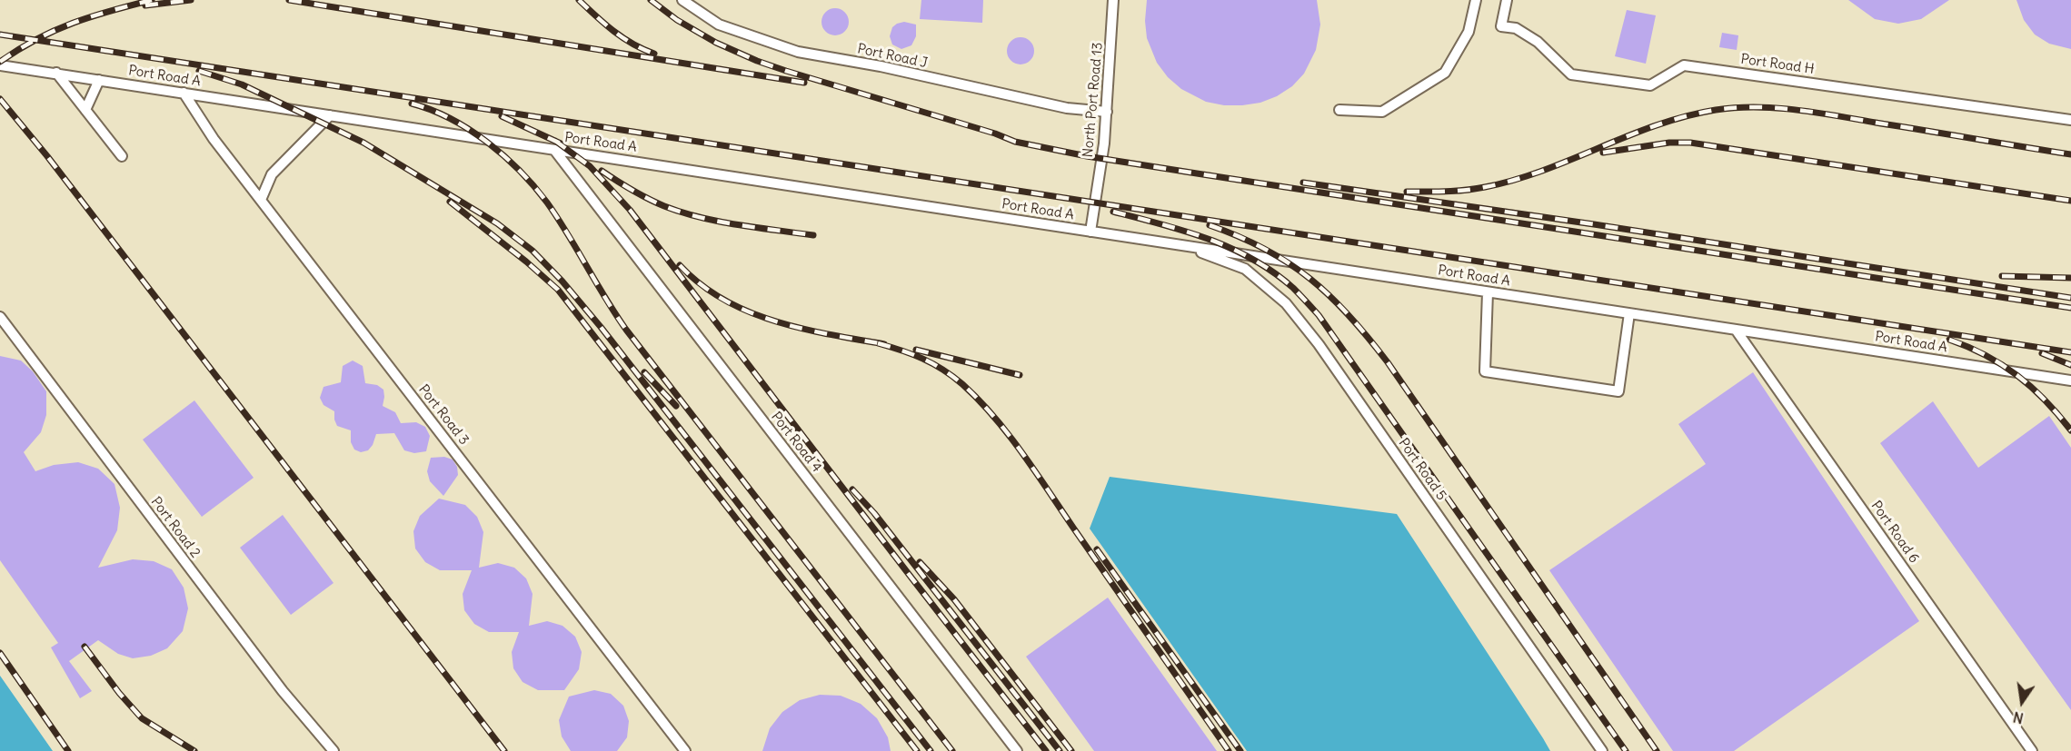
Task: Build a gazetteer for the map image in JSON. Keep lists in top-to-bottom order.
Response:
{
  "streets": {
    "lane": [
      "Port Road J",
      "Port Road H",
      "Port Road A",
      "North Port Road 13",
      "Port Road 3",
      "Port Road 4",
      "Port Road 5",
      "Port Road 2",
      "Port Road 6"
    ]
  },
  "crossings": [
    ["Port Road J", "North Port Road 13"],
    ["Port Road A", "North Port Road 13"],
    ["Port Road A", "Port Road 3"],
    ["Port Road A", "Port Road 4"],
    ["Port Road A", "Port Road 5"],
    ["Port Road A", "Port Road 6"]
  ],
  "north": "bottom"
}
